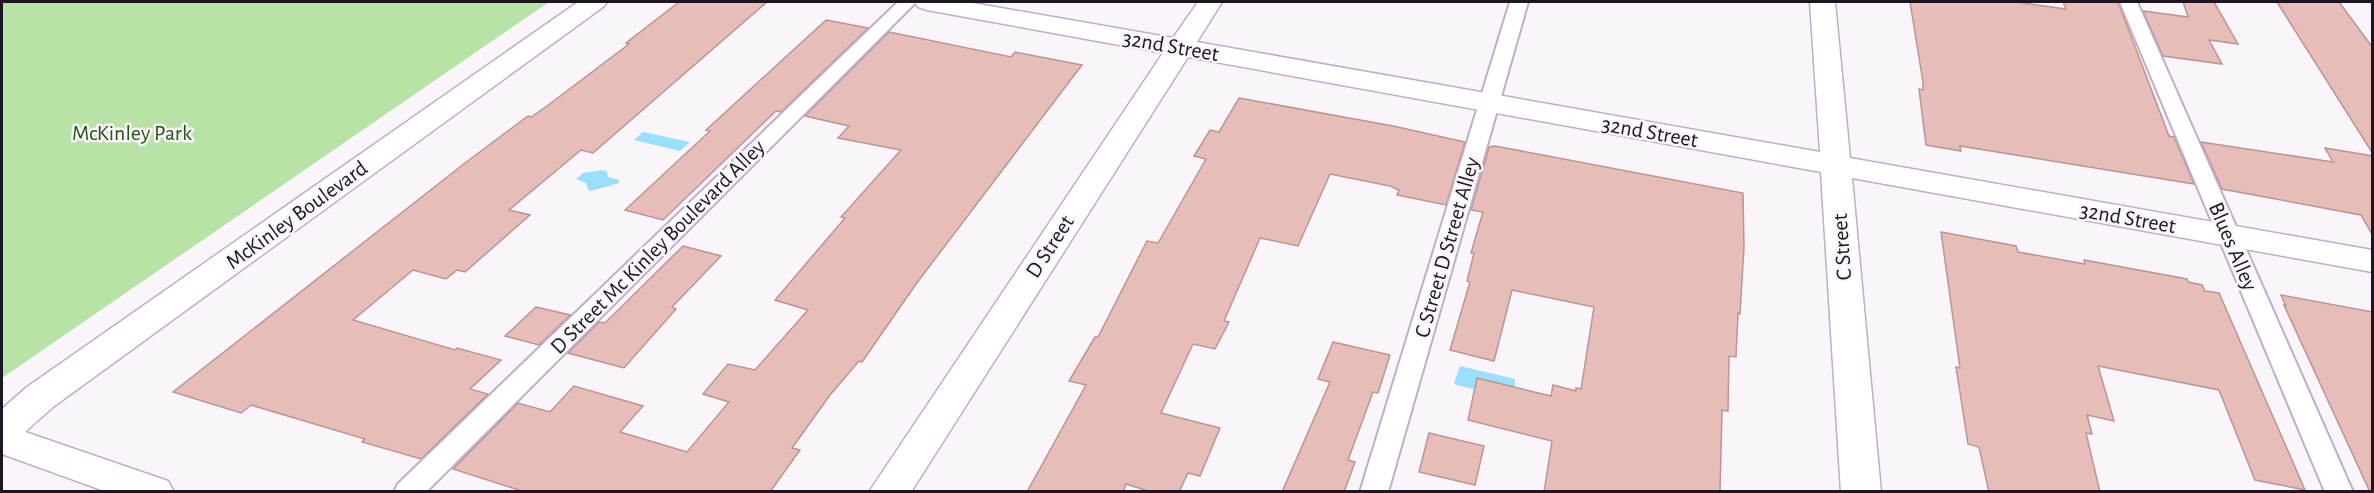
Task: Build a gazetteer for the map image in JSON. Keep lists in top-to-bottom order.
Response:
{
  "streets": {
    "street": [
      "32nd Street",
      "McKinley Boulevard",
      "D Street",
      "C Street"
    ],
    "lane": ["D Street Mc Kinley Boulevard Alley", "Blues Alley", "C Street D Street Alley"]
  },
  "crossings": [
    ["32nd Street", "D Street"],
    ["32nd Street", "Blues Alley"],
    ["32nd Street", "C Street D Street Alley"],
    ["32nd Street", "C Street"]
  ],
  "parks": ["McKinley Park"]
}
